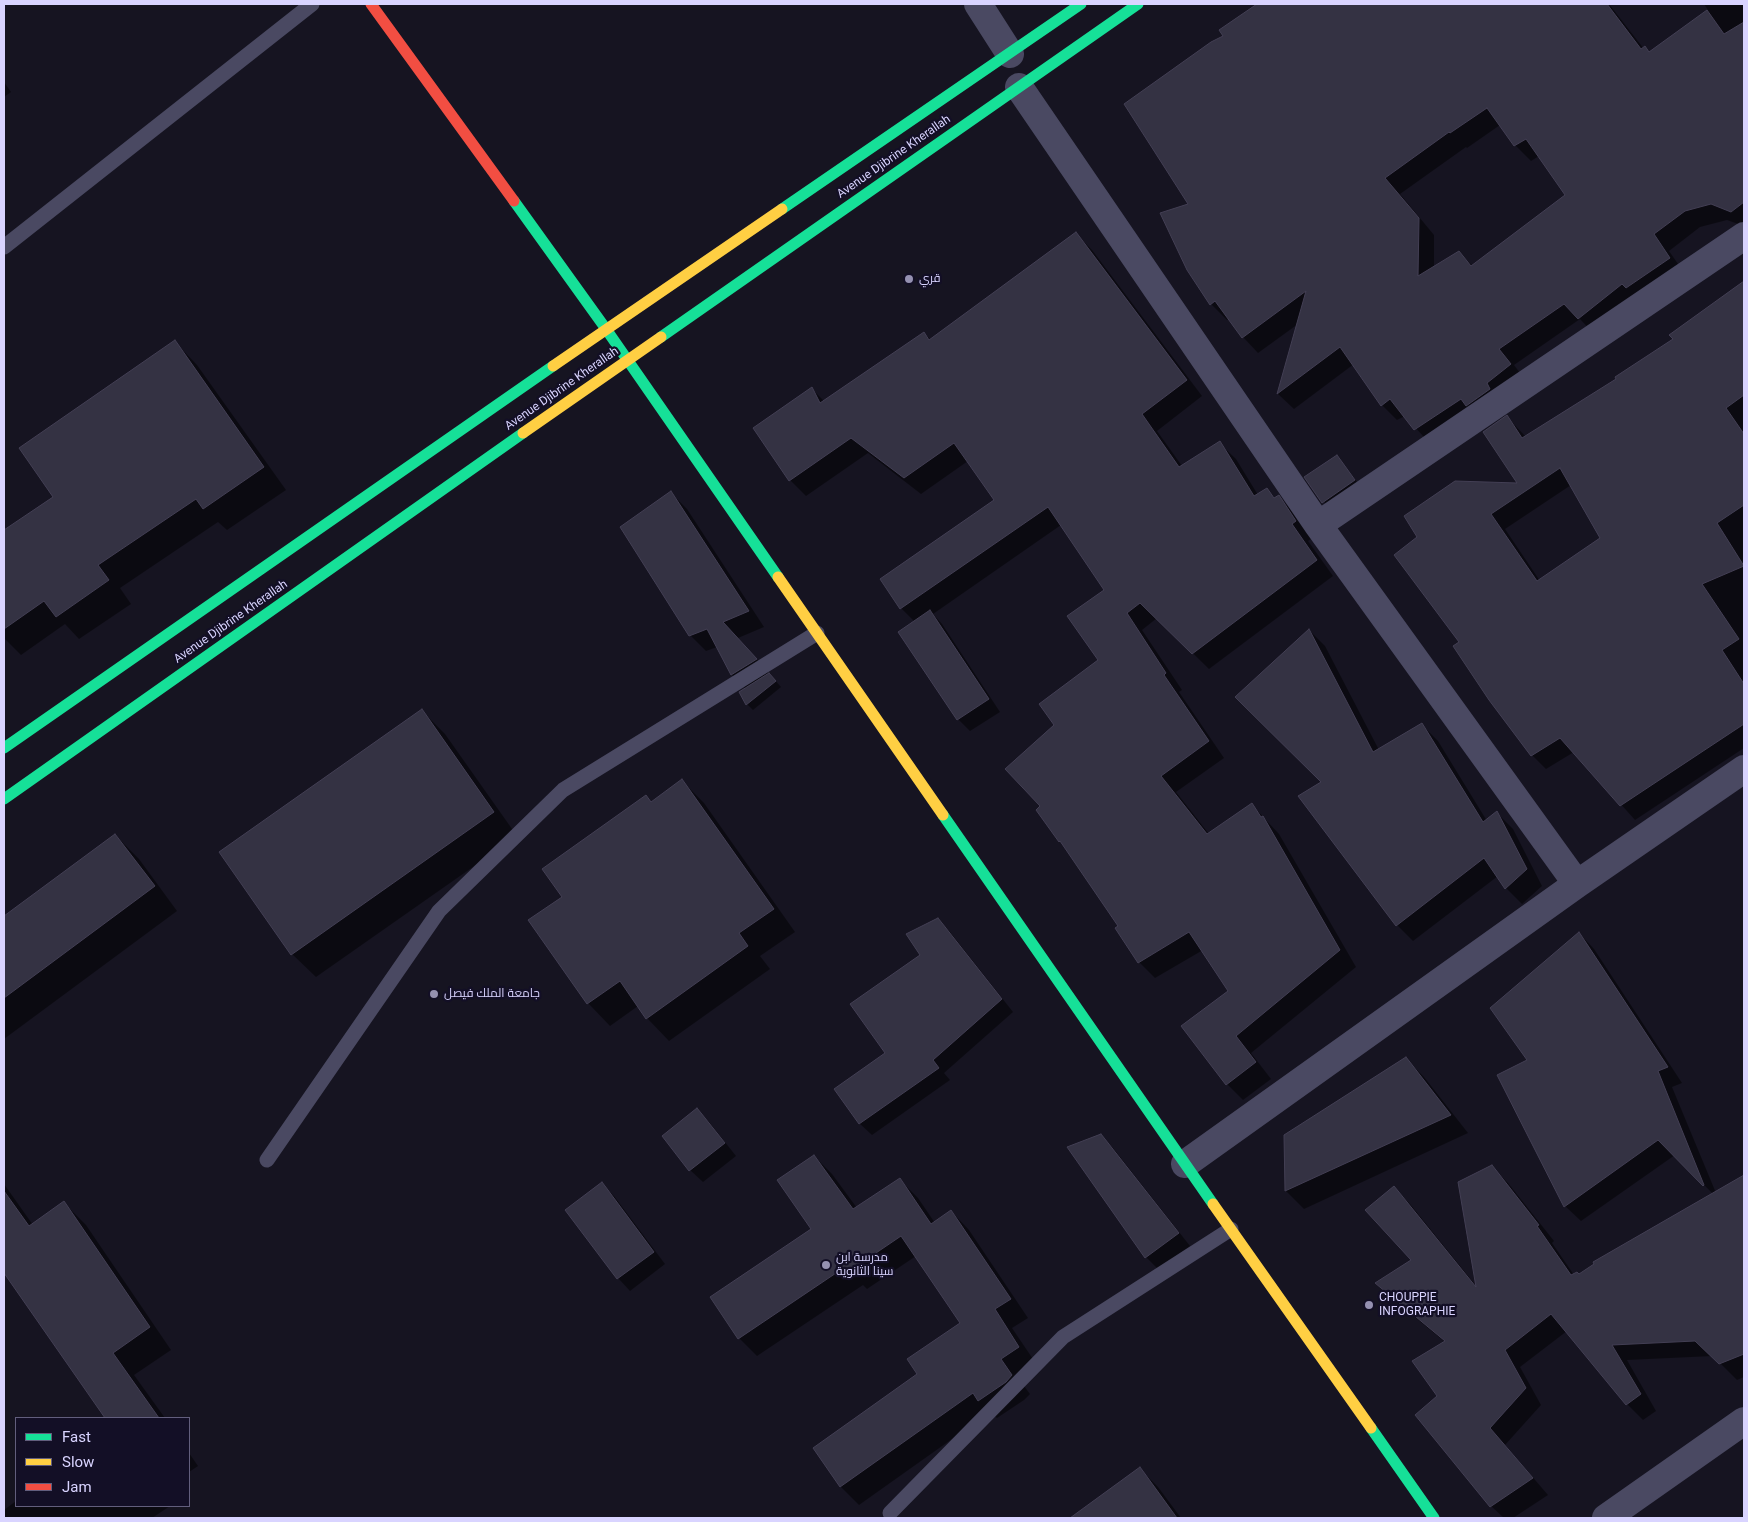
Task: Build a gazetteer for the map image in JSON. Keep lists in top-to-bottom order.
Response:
{
  "streets": {
    "street": ["Avenue Djibrine Kherallah"]
  },
  "places": [
    "قري",
    "جامعة الملك فيصل",
    "مدرسة ابن سينا الثانوية",
    "CHOUPPIE INFOGRAPHIE"
  ],
  "legend": ["Fast", "Slow", "Jam"]
}
